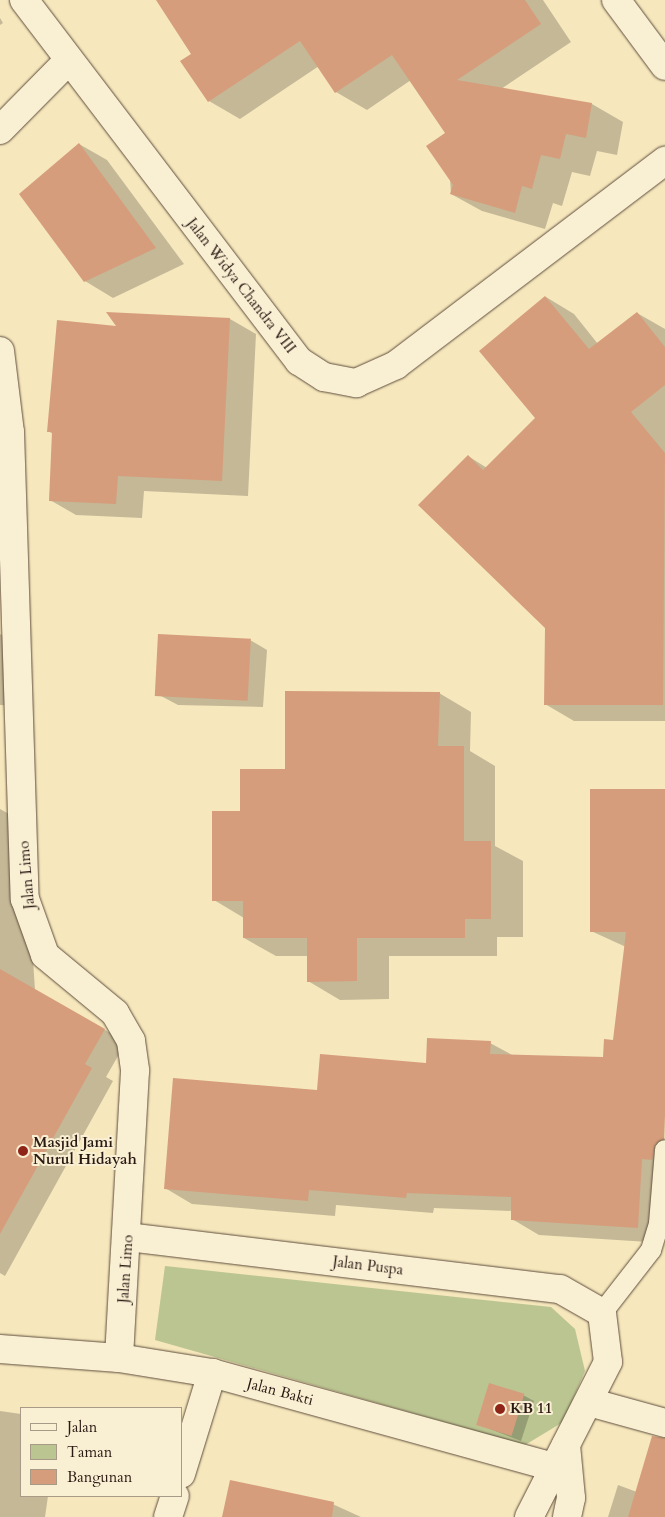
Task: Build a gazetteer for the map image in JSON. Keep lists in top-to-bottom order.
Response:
{
  "streets": {
    "street": [
      "Jalan Widya Chandra VIII",
      "Jalan Limo",
      "Jalan Puspa",
      "Jalan Bakti"
    ]
  },
  "crossings": [
    ["Jalan Limo", "Jalan Puspa"],
    ["Jalan Limo", "Jalan Bakti"]
  ],
  "places": ["Masjid Jami Nurul Hidayah", "KB 11"],
  "legend": ["Jalan", "Taman", "Bangunan"]
}
